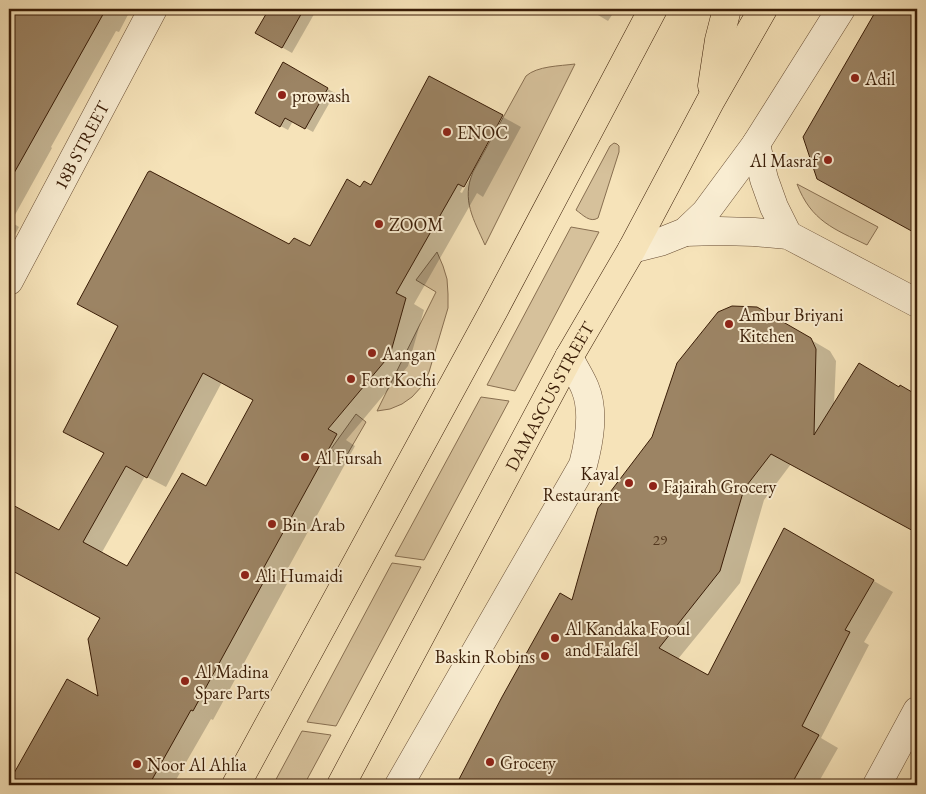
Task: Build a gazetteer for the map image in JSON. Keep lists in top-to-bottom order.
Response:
{
  "streets": {
    "main road": ["DAMASCUS STREET"],
    "street": ["18B STREET"]
  },
  "places": [
    "Adil",
    "prowash",
    "ENOC",
    "Al Masraf",
    "ZOOM",
    "Ambur Briyani Kitchen",
    "Aangan",
    "Fort Kochi",
    "Al Fursah",
    "Kayal Restaurant",
    "Fajairah Grocery",
    "Bin Arab",
    "Ali Humaidi",
    "Al Kandaka Fooul and Falafel",
    "Baskin Robins",
    "Al Madina Spare Parts",
    "Grocery",
    "Noor Al Ahlia"
  ],
  "house_numbers": ["29"]
}
